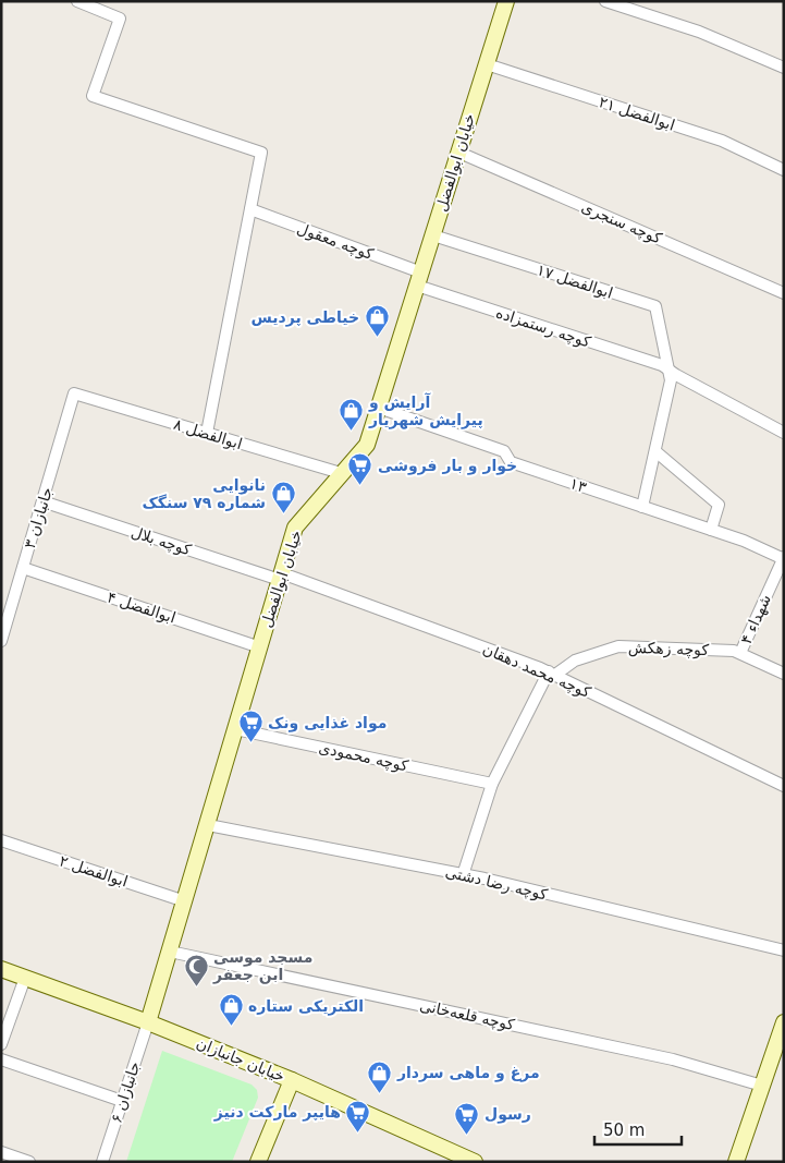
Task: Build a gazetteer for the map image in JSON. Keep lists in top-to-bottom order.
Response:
{
  "streets": {
    "street": [
      "ابوالفضل ۲۱",
      "خیابان ابوالفضل",
      "کوچه سنجری",
      "کوچه معقول",
      "ابوالفضل ۱۷",
      "کوچه رستمزاده",
      "ابوالفضل ۸",
      "۱۳",
      "جانبازان ۳",
      "کوچه بلال",
      "ابوالفضل ۴",
      "شهداء ۴",
      "کوچه زهکش",
      "کوچه محمد دهقان",
      "کوچه محمودی",
      "ابوالفضل ۲",
      "کوچه رضا دشتی",
      "کوچه قلعه‌خانی",
      "خیابان جانبازان",
      "جانبازان ۶"
    ]
  },
  "crossings": [
    ["ابوالفضل ۲۱", "خیابان ابوالفضل"],
    ["خیابان ابوالفضل", "کوچه سنجری"],
    ["خیابان ابوالفضل", "کوچه معقول"],
    ["خیابان ابوالفضل", "ابوالفضل ۱۷"],
    ["خیابان ابوالفضل", "کوچه رستمزاده"],
    ["خیابان ابوالفضل", "ابوالفضل ۸"],
    ["خیابان ابوالفضل", "۱۳"],
    ["خیابان ابوالفضل", "کوچه بلال"],
    ["خیابان ابوالفضل", "ابوالفضل ۴"],
    ["خیابان ابوالفضل", "کوچه محمد دهقان"],
    ["خیابان ابوالفضل", "کوچه محمودی"],
    ["خیابان ابوالفضل", "ابوالفضل ۲"],
    ["خیابان ابوالفضل", "کوچه رضا دشتی"],
    ["خیابان ابوالفضل", "کوچه قلعه‌خانی"],
    ["خیابان ابوالفضل", "خیابان جانبازان"],
    ["خیابان ابوالفضل", "جانبازان ۶"],
    ["کوچه معقول", "کوچه رستمزاده"],
    ["ابوالفضل ۱۷", "کوچه رستمزاده"],
    ["ابوالفضل ۸", "جانبازان ۳"],
    ["۱۳", "شهداء ۴"],
    ["جانبازان ۳", "کوچه بلال"],
    ["جانبازان ۳", "ابوالفضل ۴"],
    ["کوچه بلال", "کوچه محمد دهقان"],
    ["شهداء ۴", "کوچه زهکش"],
    ["کوچه زهکش", "کوچه محمد دهقان"],
    ["خیابان جانبازان", "جانبازان ۶"]
  ],
  "places": {
    "shop": [
      "خیاطی پردیس",
      "آرایش و پیرایش شهریار",
      "نانوایی شماره ۷۹ سنگک",
      "الکتریکی ستاره",
      "مرغ و ماهی سردار"
    ],
    "supermarket": [
      "خوار و بار فروشی",
      "مواد غذایی ونک",
      "هایپر مارکت دنیز",
      "رسول"
    ],
    "mosque": ["مسجد موسی ابن جعفر"]
  },
  "scale_bar": "50 m"
}
